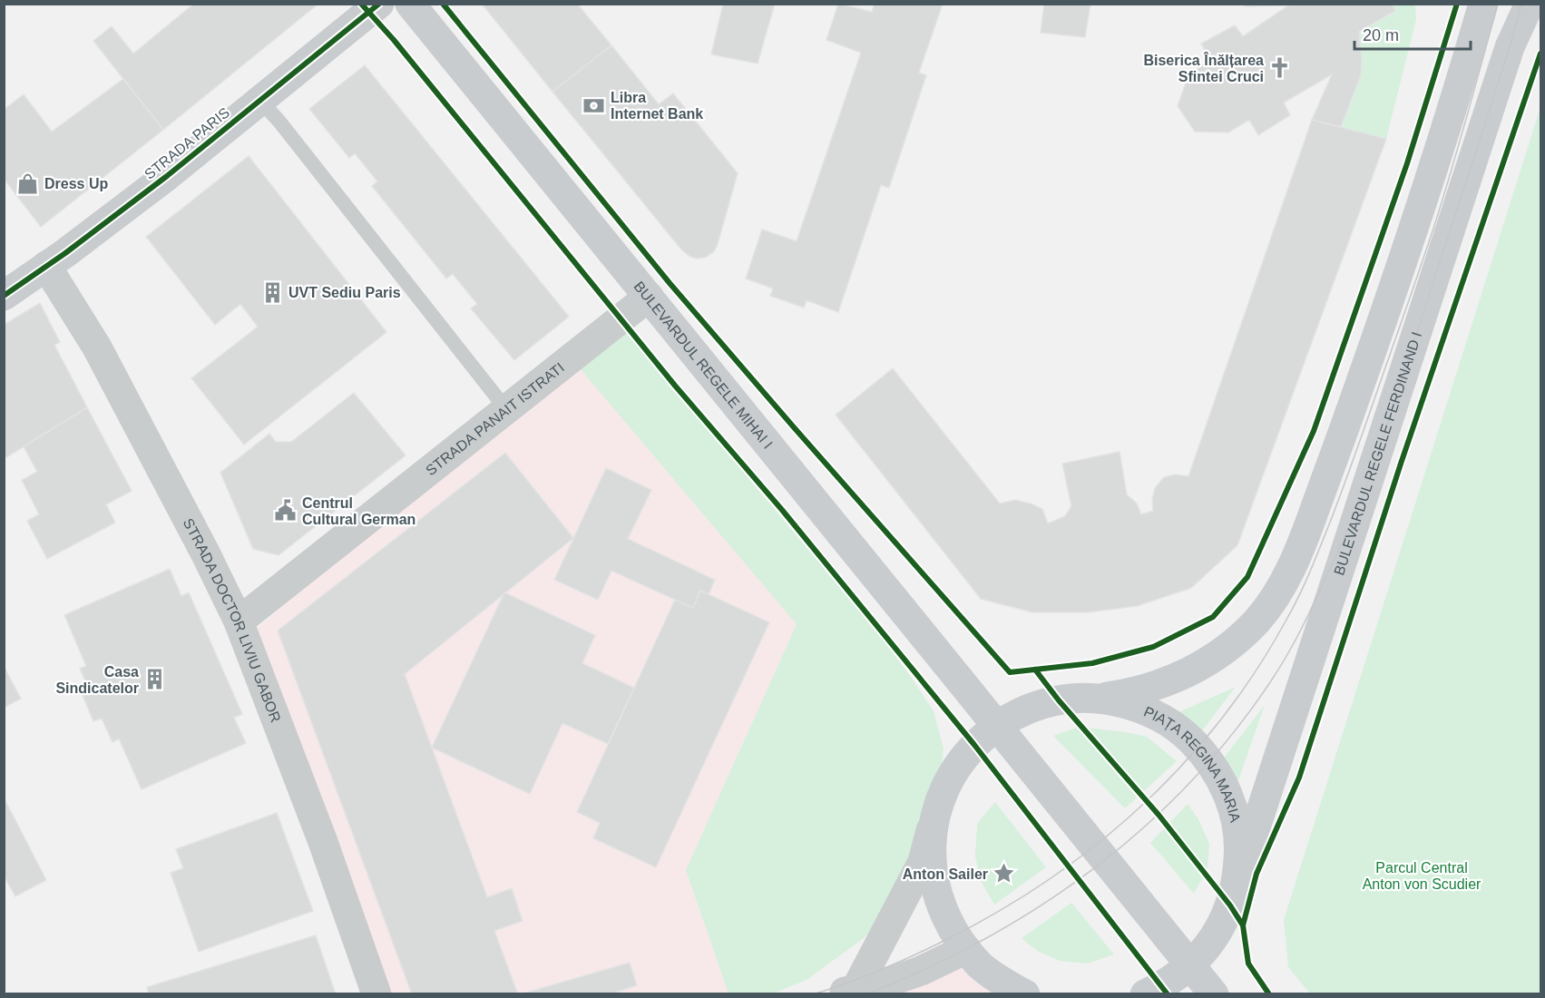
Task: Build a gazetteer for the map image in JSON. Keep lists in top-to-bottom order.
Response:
{
  "streets": {
    "main road": [
      "STRADA PARIS",
      "BULEVARDUL REGELE MIHAI I",
      "BULEVARDUL REGELE FERDINAND I",
      "PIAȚA REGINA MARIA"
    ],
    "street": ["STRADA PANAIT ISTRATI", "STRADA DOCTOR LIVIU GABOR"]
  },
  "crossings": [
    ["STRADA PARIS", "STRADA DOCTOR LIVIU GABOR"],
    ["BULEVARDUL REGELE MIHAI I", "STRADA PANAIT ISTRATI"],
    ["BULEVARDUL REGELE MIHAI I", "PIAȚA REGINA MARIA"],
    ["STRADA PANAIT ISTRATI", "STRADA DOCTOR LIVIU GABOR"],
    ["BULEVARDUL REGELE FERDINAND I", "PIAȚA REGINA MARIA"]
  ],
  "parks": ["Parcul Central Anton von Scudier"],
  "places": {
    "church": ["Biserica Înălțarea Sfintei Cruci"],
    "bank": ["Libra Internet Bank"],
    "shop": ["Dress Up"],
    "building": ["UVT Sediu Paris", "Casa Sindicatelor"],
    "public building": ["Centrul Cultural German"],
    "place": ["Anton Sailer"]
  },
  "scale_bar": "20 m"
}
